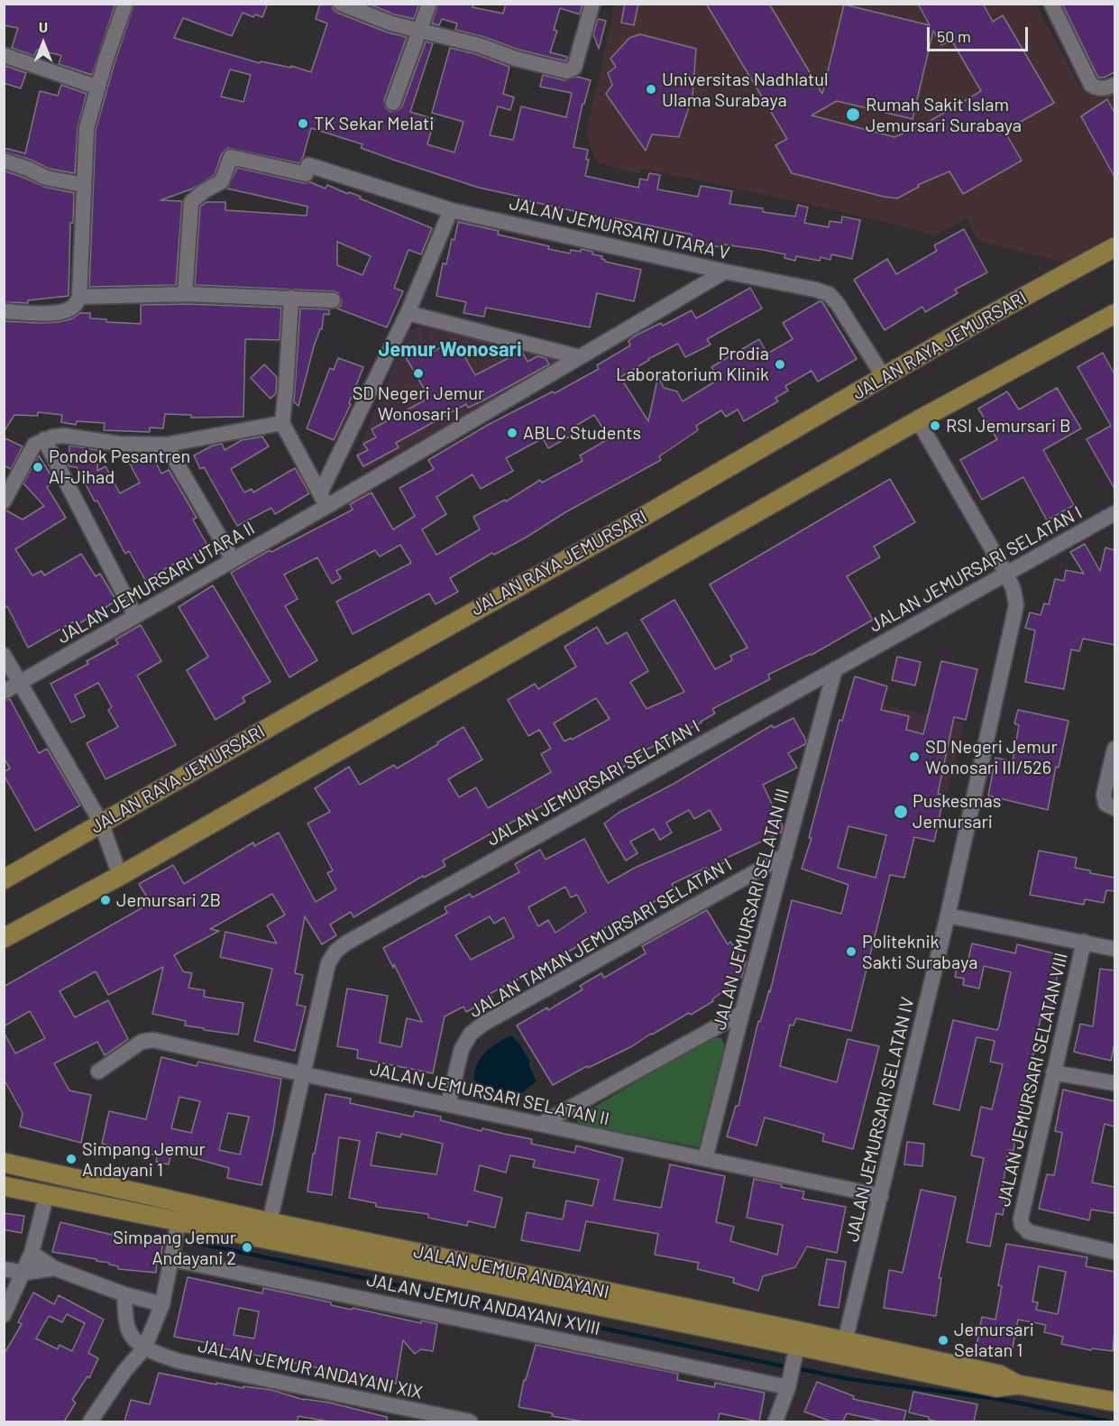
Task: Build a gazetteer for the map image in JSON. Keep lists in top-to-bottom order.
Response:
{
  "streets": {
    "main road": ["JALAN RAYA JEMURSARI", "JALAN JEMUR ANDAYANI"],
    "street": [
      "JALAN JEMURSARI UTARA V",
      "JALAN JEMURSARI SELATAN I",
      "JALAN JEMURSARI UTARA II",
      "JALAN JEMURSARI SELATAN III",
      "JALAN TAMAN JEMURSARI SELATAN I",
      "JALAN JEMURSARI SELATAN VIII",
      "JALAN JEMURSARI SELATAN II",
      "JALAN JEMURSARI SELATAN IV",
      "JALAN JEMUR ANDAYANI XVIII",
      "JALAN JEMUR ANDAYANI XIX"
    ]
  },
  "crossings": [
    ["JALAN JEMURSARI UTARA V", "JALAN RAYA JEMURSARI"],
    ["JALAN JEMURSARI UTARA V", "JALAN JEMURSARI UTARA II"],
    ["JALAN JEMURSARI SELATAN I", "JALAN JEMURSARI SELATAN III"],
    ["JALAN JEMURSARI SELATAN I", "JALAN JEMURSARI SELATAN II"],
    ["JALAN JEMURSARI SELATAN I", "JALAN JEMURSARI SELATAN IV"],
    ["JALAN JEMURSARI SELATAN I", "JALAN JEMUR ANDAYANI"],
    ["JALAN JEMURSARI SELATAN III", "JALAN TAMAN JEMURSARI SELATAN I"],
    ["JALAN JEMURSARI SELATAN III", "JALAN JEMURSARI SELATAN II"],
    ["JALAN TAMAN JEMURSARI SELATAN I", "JALAN JEMURSARI SELATAN II"],
    ["JALAN JEMURSARI SELATAN II", "JALAN JEMURSARI SELATAN IV"],
    ["JALAN JEMURSARI SELATAN IV", "JALAN JEMUR ANDAYANI"],
    ["JALAN JEMUR ANDAYANI", "JALAN JEMUR ANDAYANI XVIII"]
  ],
  "districts": ["Jemur Wonosari"],
  "places": [
    "Universitas Nadhlatul Ulama Surabaya",
    "Rumah Sakit Islam Jemursari Surabaya",
    "TK Sekar Melati",
    "Prodia Laboratorium Klinik",
    "SD Negeri Jemur Wonosari I",
    "RSI Jemursari B",
    "ABLC Students",
    "Pondok Pesantren Al-Jihad",
    "SD Negeri Jemur Wonosari III/526",
    "Puskesmas Jemursari",
    "Jemursari 2B",
    "Politeknik Sakti Surabaya",
    "Simpang Jemur Andayani 1",
    "Simpang Jemur Andayani 2",
    "Jemursari Selatan 1"
  ],
  "scale_bar": "50 m",
  "north": "top"
}
